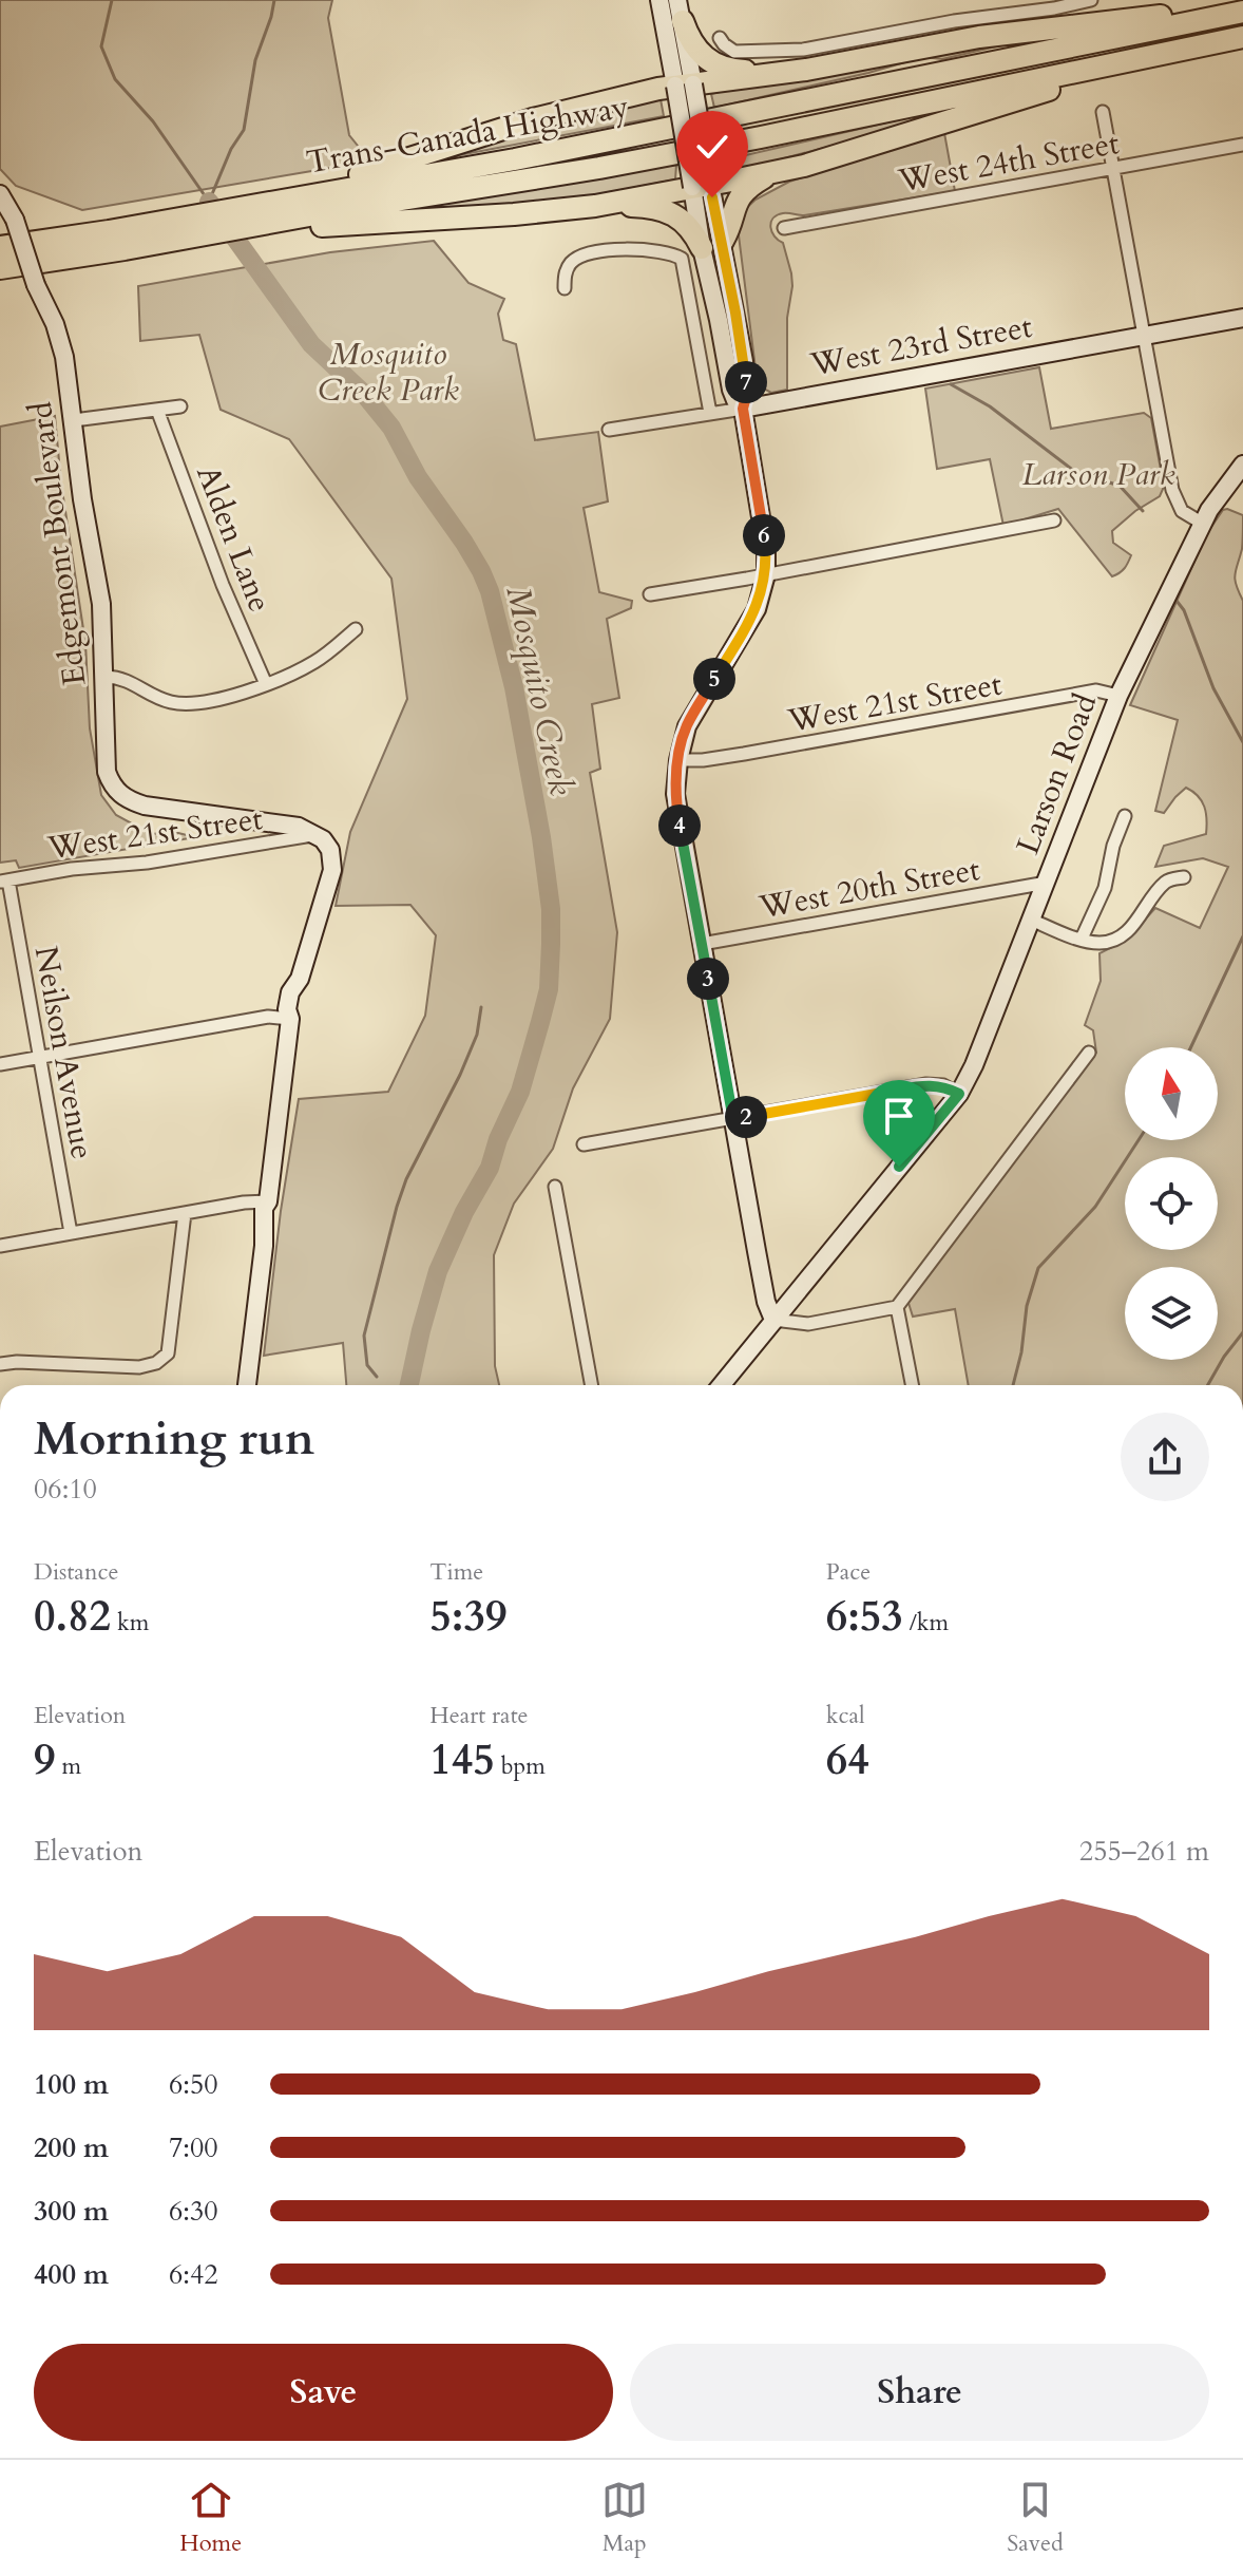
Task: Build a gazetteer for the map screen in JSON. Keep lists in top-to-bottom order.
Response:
{
  "streets": {
    "highway": ["Trans-Canada Highway"],
    "street": [
      "West 24th Street",
      "West 23rd Street",
      "Alden Lane",
      "Edgemont Boulevard",
      "West 21st Street",
      "Larson Road",
      "West 20th Street",
      "Neilson Avenue"
    ]
  },
  "crossings": [
    ["Edgemont Boulevard", "West 21st Street"],
    ["West 21st Street", "Larson Road"],
    ["West 21st Street", "Neilson Avenue"],
    ["Larson Road", "West 20th Street"]
  ],
  "water": ["Mosquito Creek"],
  "parks": ["Mosquito Creek Park", "Larson Park"],
  "north": "top",
  "page": {
    "pins": [
      "7",
      "6",
      "5",
      "4",
      "3",
      "2"
    ],
    "heading": ["Morning run", "06:10"],
    "stats": [
      ["Distance", "0.82 km"],
      ["Time", "5:39"],
      ["Pace", "6:53 /km"],
      ["Elevation", "9 m"],
      ["Heart rate", "145 bpm"],
      ["kcal", "64"]
    ],
    "chart": ["Elevation", "255–261 m"],
    "list": [
      {
        "name": "100 m",
        "note": "6:50"
      },
      {
        "name": "200 m",
        "note": "7:00"
      },
      {
        "name": "300 m",
        "note": "6:30"
      },
      {
        "name": "400 m",
        "note": "6:42"
      }
    ],
    "buttons": ["Save", "Share"],
    "tabs": ["Home", "Map", "Saved"]
  }
}
